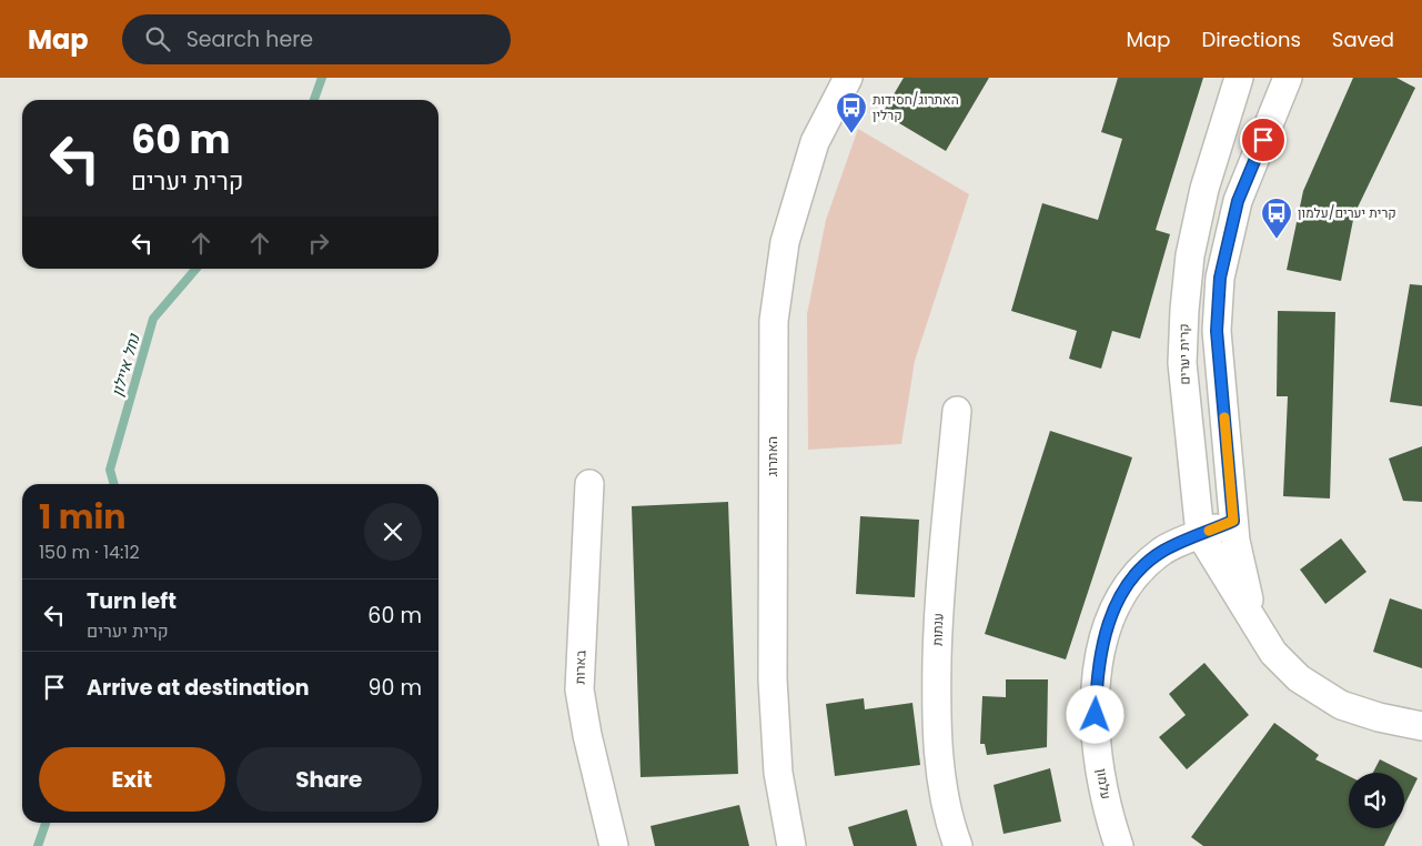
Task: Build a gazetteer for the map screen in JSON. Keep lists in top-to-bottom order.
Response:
{
  "streets": {
    "street": [
      "קרית יערים",
      "האתרוג",
      "ענתות",
      "בארות",
      "עלמון"
    ]
  },
  "crossings": [
    ["קרית יערים", "עלמון"]
  ],
  "water": ["נחל איילון"],
  "places": {
    "bus stop": ["האתרוג/חסידות קרלין", "קרית יערים/עלמון"]
  },
  "page": {
    "header": "Map",
    "search": "Search here",
    "nav": ["Map", "Directions", "Saved"],
    "turn": ["60 m", "קרית יערים"],
    "heading": ["1 min", "150 m · 14:12"],
    "list": [
      {
        "name": "Turn left",
        "note": "קרית יערים",
        "value": "60 m"
      },
      {
        "name": "Arrive at destination",
        "value": "90 m"
      }
    ],
    "buttons": ["Exit", "Share"]
  }
}
